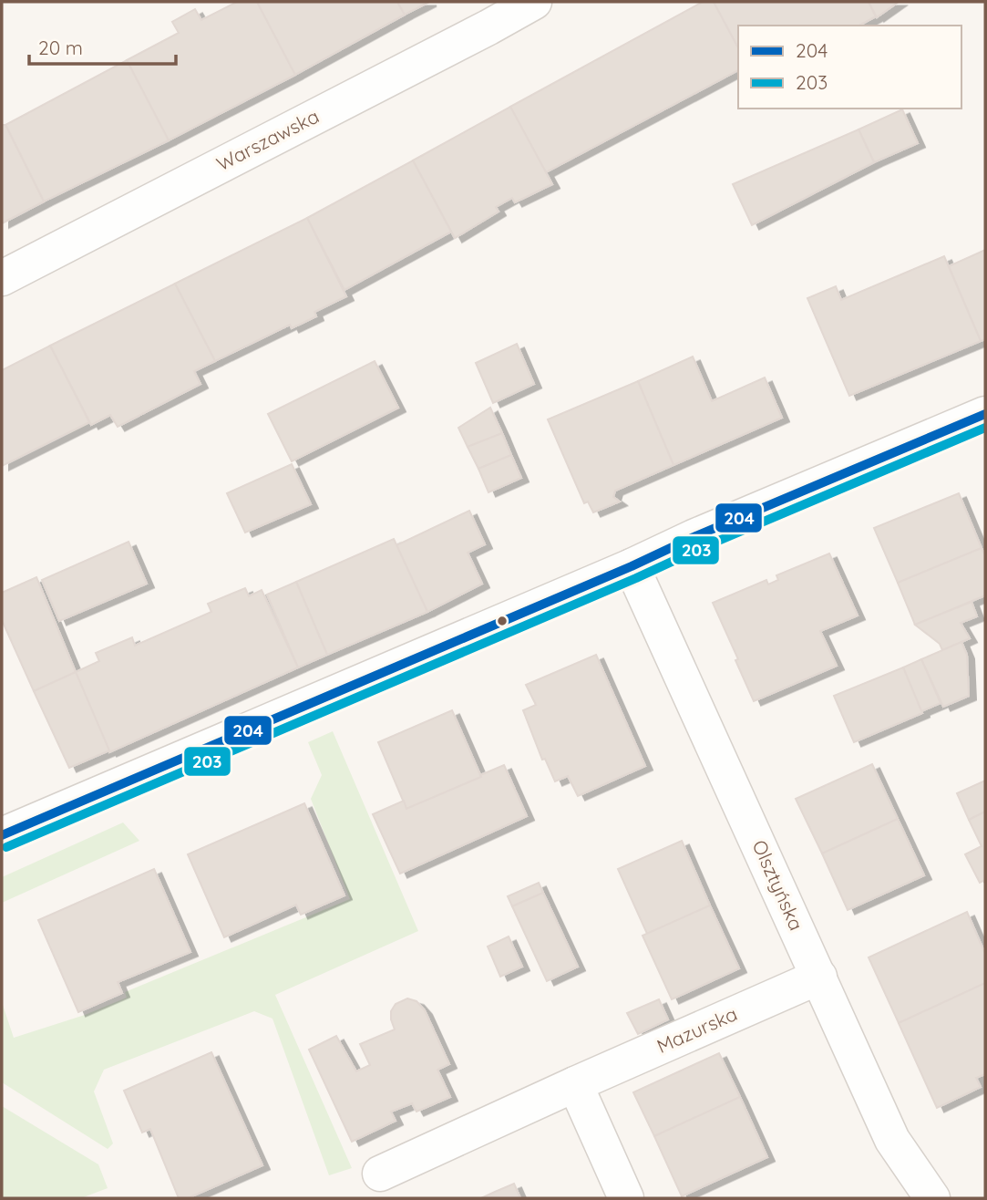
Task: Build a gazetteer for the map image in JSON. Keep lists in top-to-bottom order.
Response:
{
  "streets": {
    "street": ["Warszawska", "Olsztyńska", "Mazurska"]
  },
  "crossings": [
    ["Olsztyńska", "Mazurska"]
  ],
  "lines": ["transit line 204", "transit line 203"],
  "legend": ["204", "203"],
  "scale_bar": "20 m"
}
